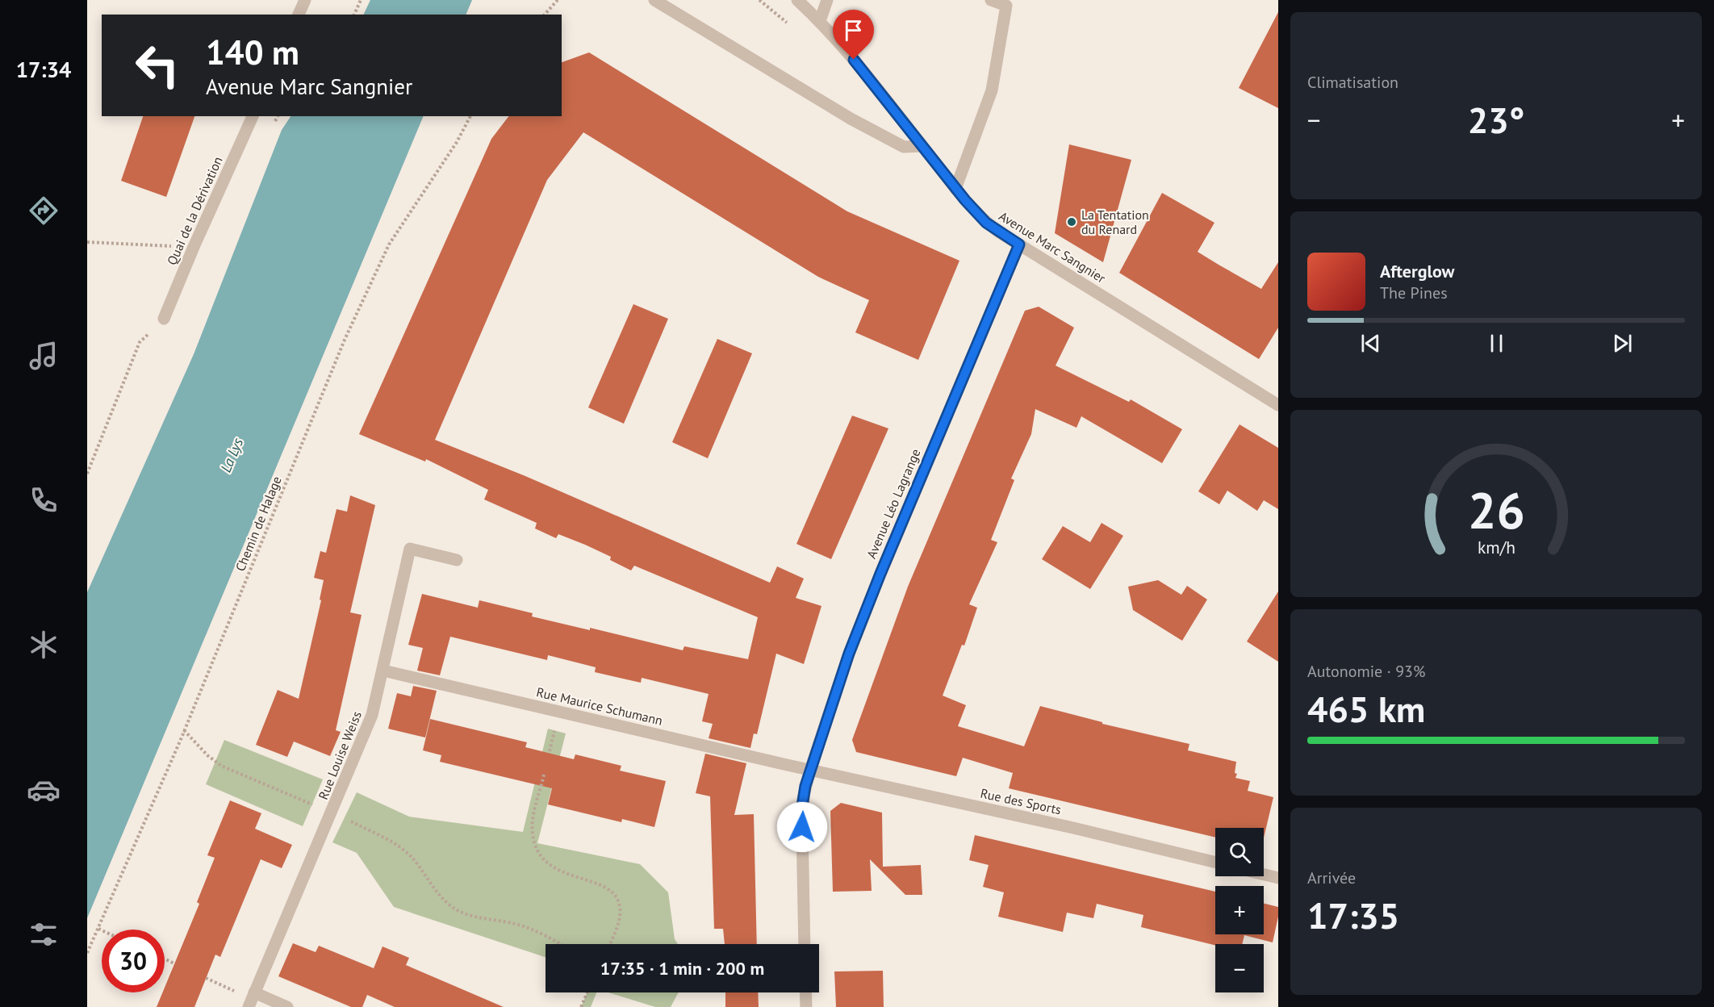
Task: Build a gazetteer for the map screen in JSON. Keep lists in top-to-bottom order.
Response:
{
  "streets": {
    "street": [
      "Quai de la Dérivation",
      "Avenue Marc Sangnier",
      "Avenue Léo Lagrange",
      "Rue Maurice Schumann",
      "Rue Louise Weiss",
      "Rue des Sports"
    ],
    "path": ["Chemin de Halage"]
  },
  "crossings": [
    ["Avenue Marc Sangnier", "Avenue Léo Lagrange"],
    ["Avenue Léo Lagrange", "Rue Maurice Schumann"],
    ["Avenue Léo Lagrange", "Rue des Sports"],
    ["Rue Maurice Schumann", "Rue Louise Weiss"],
    ["Rue Maurice Schumann", "Rue des Sports"]
  ],
  "water": ["La Lys"],
  "places": ["La Tentation du Renard"],
  "page": {
    "tabs": "17:34",
    "tile": [
      "Climatisation",
      ["Autonomie · 93%", "465 km"],
      ["Arrivée", "17:35"]
    ],
    "turn": ["140 m", "Avenue Marc Sangnier"],
    "heat": ["−", "23°", "+"],
    "song": ["Afterglow", "The Pines"],
    "map_buttons": ["+", "−"],
    "limit": "30",
    "trip": "17:35 · 1 min · 200 m",
    "gauge": ["26", "km/h"]
  }
}
